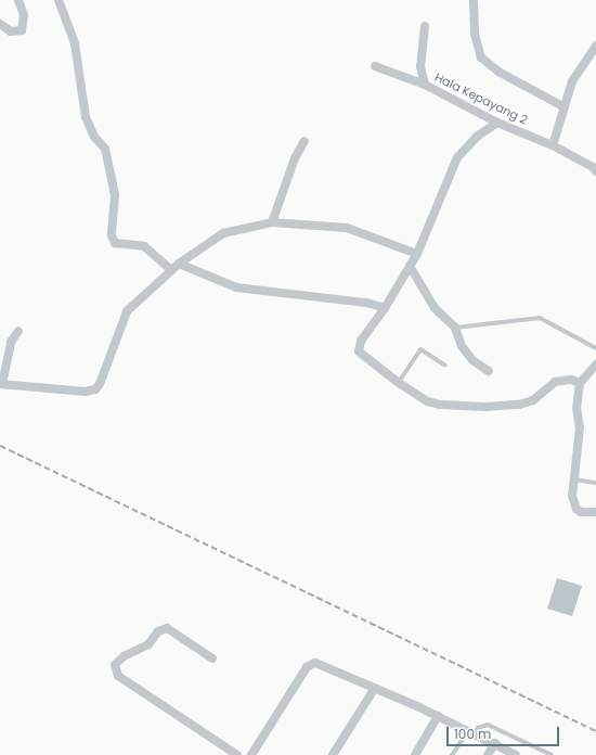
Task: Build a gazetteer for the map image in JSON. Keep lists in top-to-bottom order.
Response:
{
  "streets": {
    "street": ["Hala Kepayang 2"]
  },
  "scale_bar": "100 m"
}
